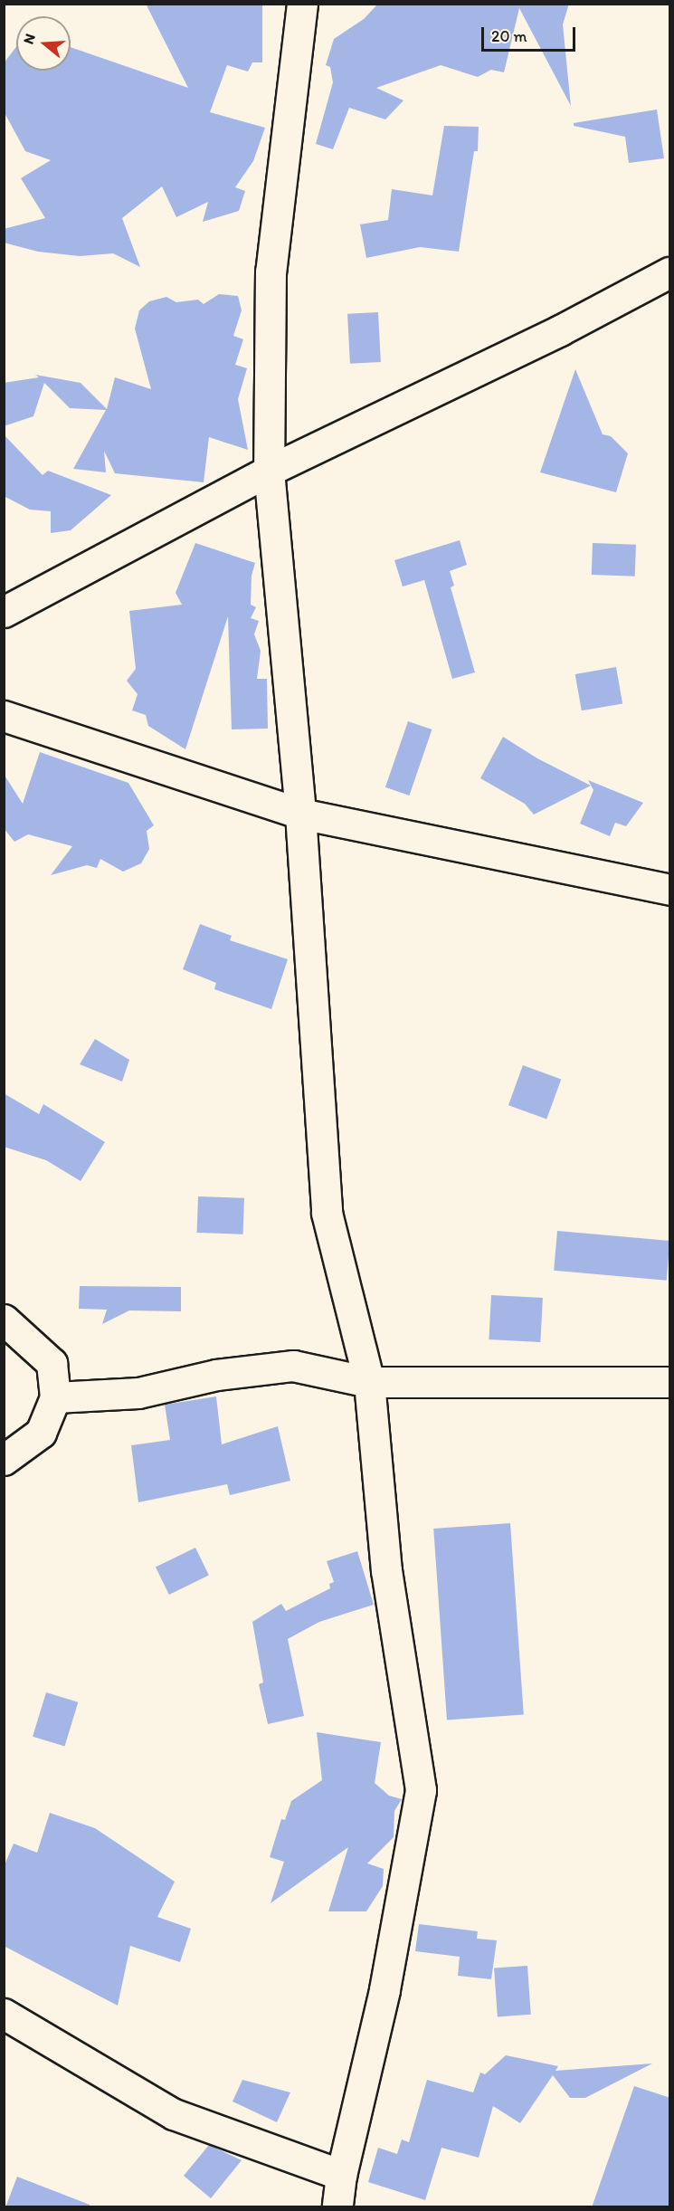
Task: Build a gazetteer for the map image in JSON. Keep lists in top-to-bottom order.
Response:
{
  "scale_bar": "20 m",
  "north": "left"
}
